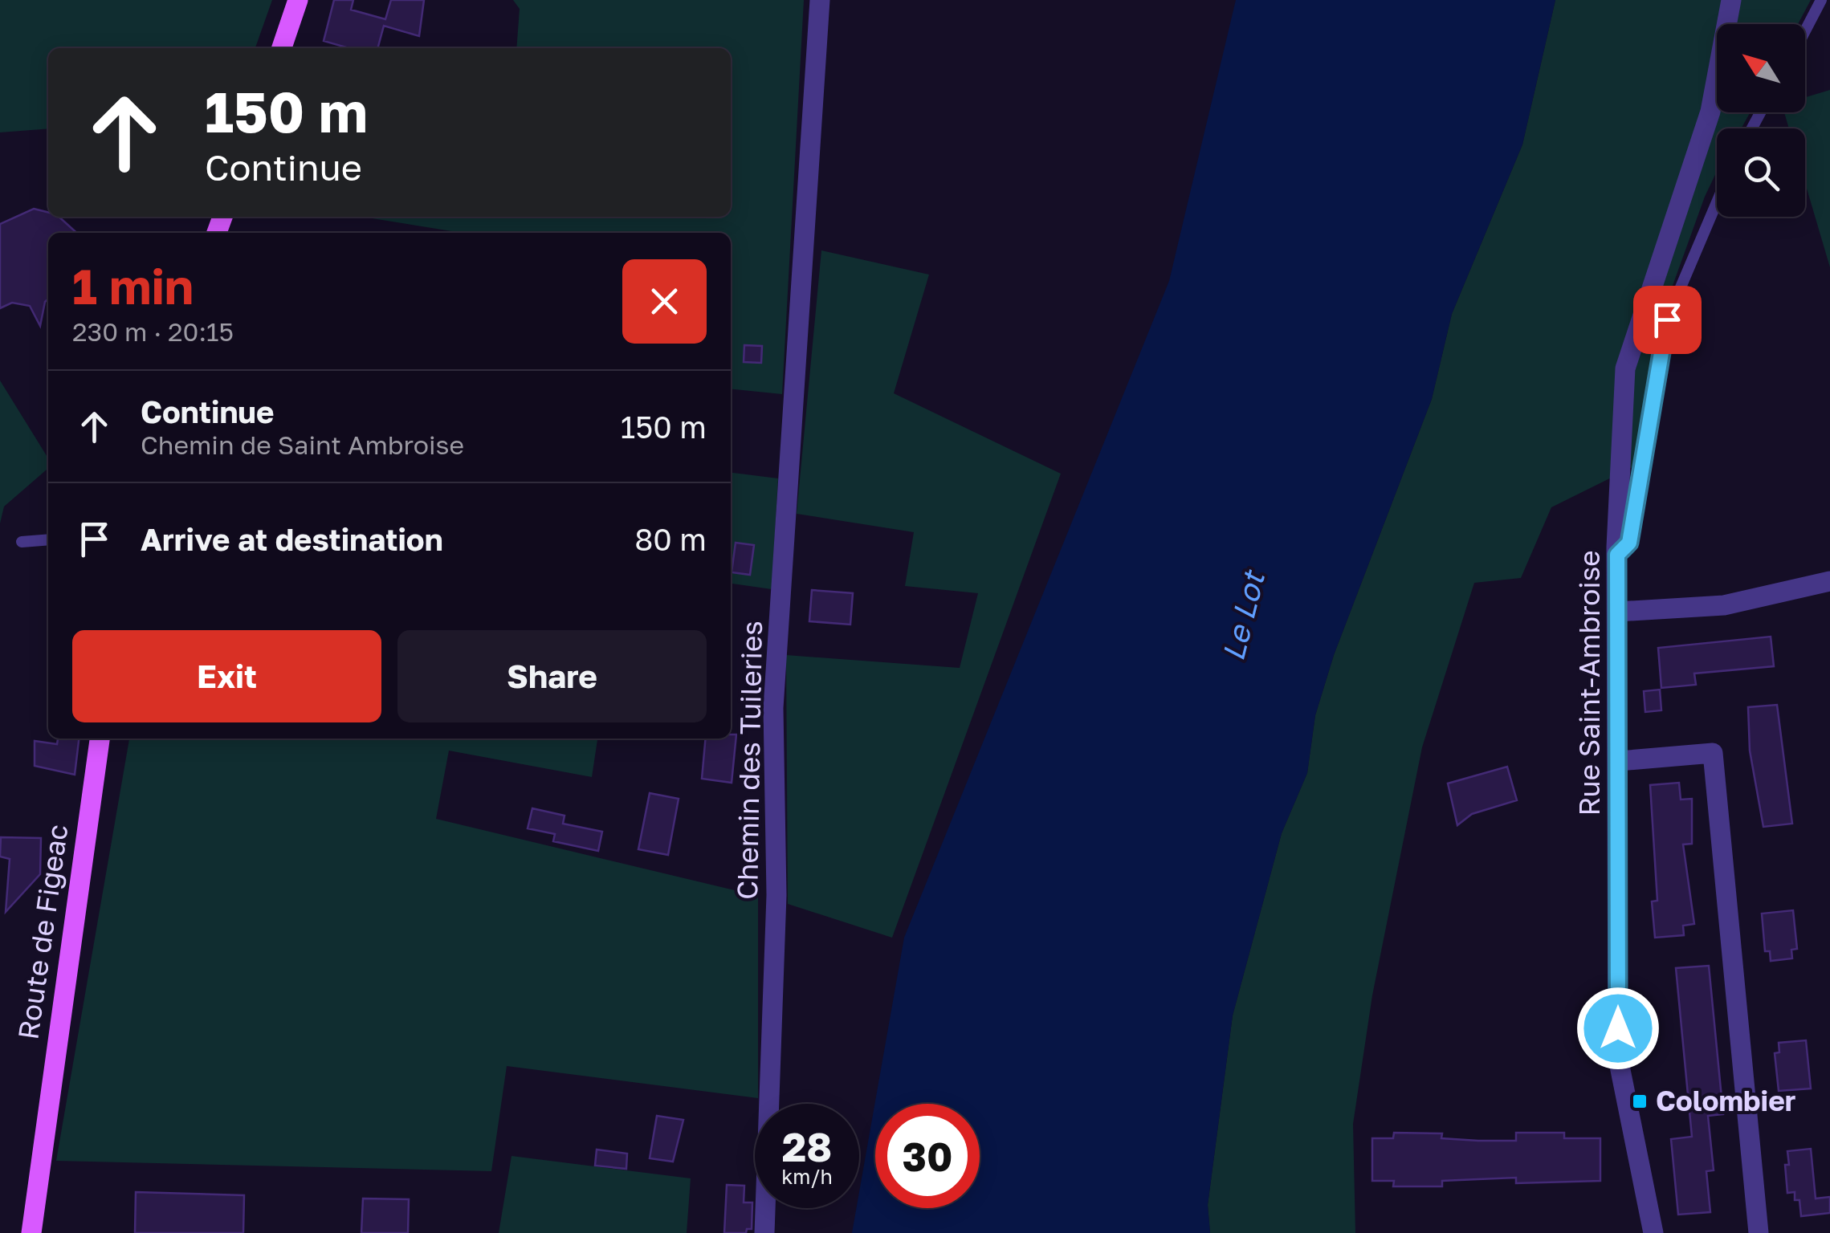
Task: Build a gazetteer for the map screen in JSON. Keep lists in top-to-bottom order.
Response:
{
  "streets": {
    "main road": ["Route de Figeac"],
    "street": ["Rue Saint-Ambroise", "Chemin des Tuileries"]
  },
  "water": ["Le Lot"],
  "places": {
    "transit": ["Colombier"]
  },
  "north": "top left",
  "page": {
    "turn": ["150 m", "Continue"],
    "heading": ["1 min", "230 m · 20:15"],
    "list": [
      {
        "name": "Continue",
        "note": "Chemin de Saint Ambroise",
        "value": "150 m"
      },
      {
        "name": "Arrive at destination",
        "value": "80 m"
      }
    ],
    "buttons": ["Exit", "Share"],
    "speed": "28 km/h",
    "limit": "30"
  }
}
